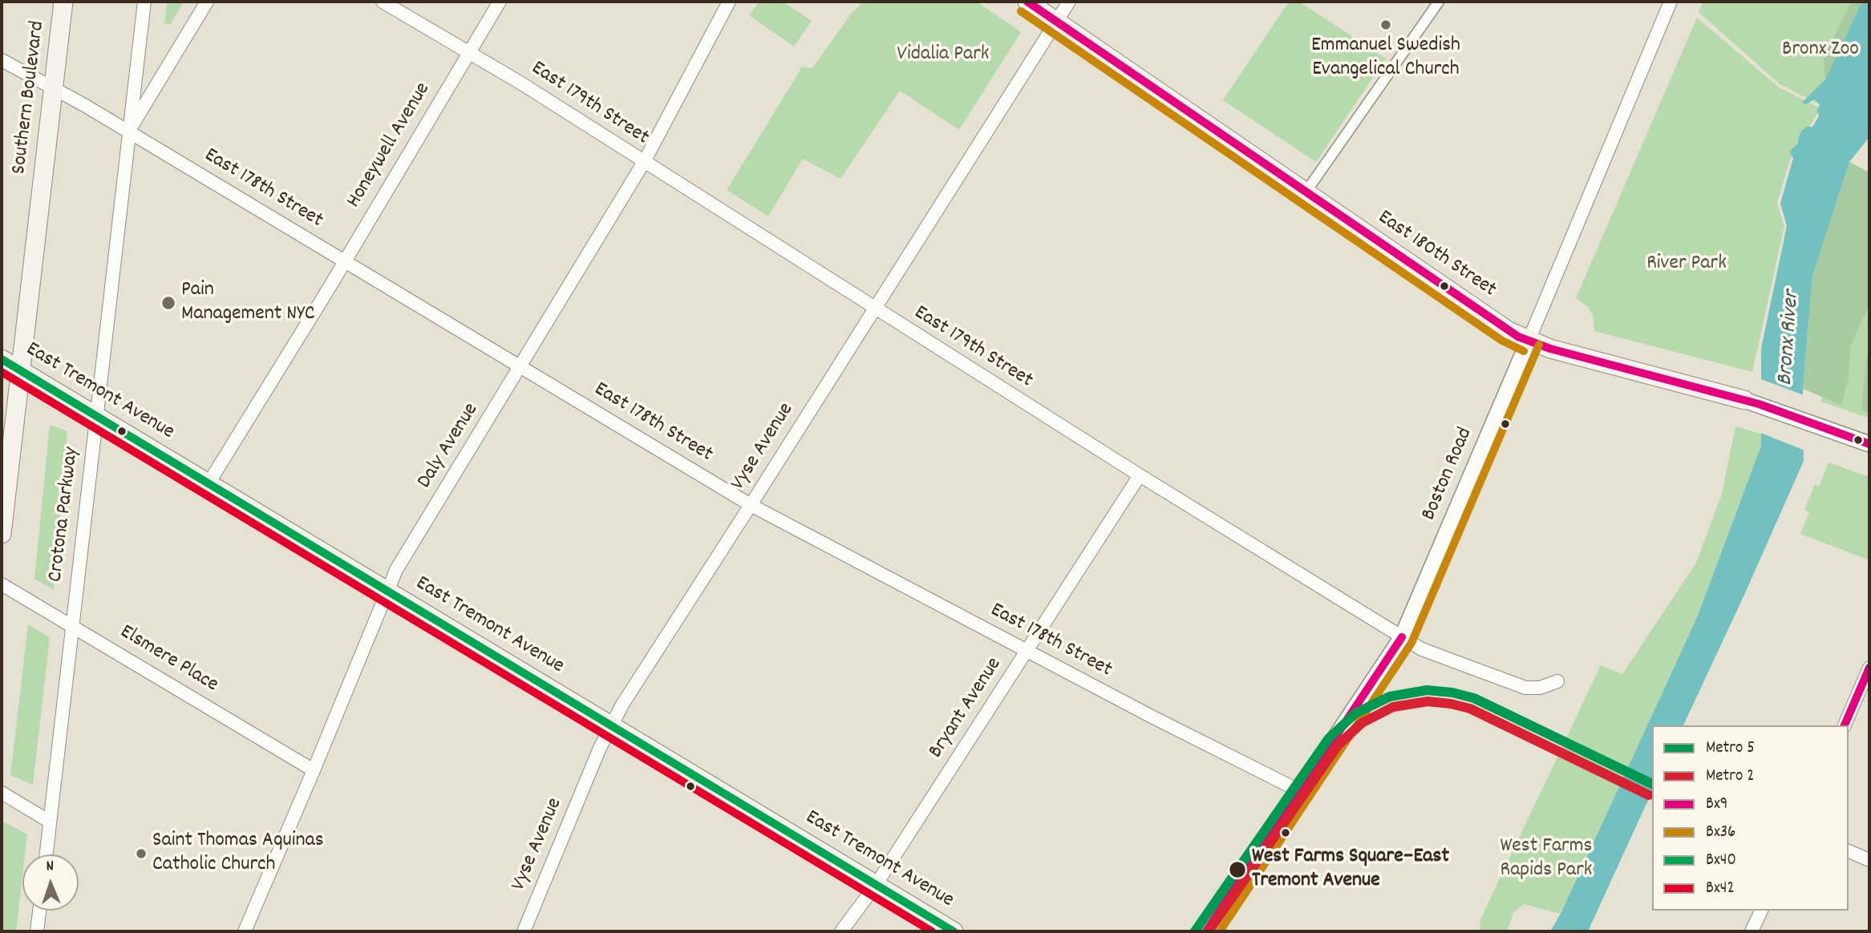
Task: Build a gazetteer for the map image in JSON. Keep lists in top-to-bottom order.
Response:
{
  "streets": {
    "main road": ["Southern Boulevard", "East 180th Street", "East Tremont Avenue"],
    "street": [
      "East 179th Street",
      "Honeywell Avenue",
      "East 178th Street",
      "Daly Avenue",
      "Vyse Avenue",
      "Boston Road",
      "Crotona Parkway",
      "Elsmere Place",
      "Bryant Avenue"
    ]
  },
  "crossings": [
    ["Southern Boulevard", "East 178th Street"],
    ["Southern Boulevard", "East Tremont Avenue"],
    ["East 179th Street", "Honeywell Avenue"],
    ["East 179th Street", "Daly Avenue"],
    ["East 179th Street", "Vyse Avenue"],
    ["East 179th Street", "Boston Road"],
    ["East 179th Street", "Bryant Avenue"],
    ["Honeywell Avenue", "East 178th Street"],
    ["Honeywell Avenue", "East Tremont Avenue"],
    ["East 178th Street", "Daly Avenue"],
    ["East 178th Street", "Vyse Avenue"],
    ["East 178th Street", "Boston Road"],
    ["East 178th Street", "Crotona Parkway"],
    ["East 178th Street", "Bryant Avenue"],
    ["East 180th Street", "Vyse Avenue"],
    ["East 180th Street", "Boston Road"],
    ["East Tremont Avenue", "Daly Avenue"],
    ["East Tremont Avenue", "Vyse Avenue"],
    ["East Tremont Avenue", "Crotona Parkway"],
    ["East Tremont Avenue", "Bryant Avenue"],
    ["Daly Avenue", "Elsmere Place"],
    ["Crotona Parkway", "Elsmere Place"]
  ],
  "water": ["Bronx River"],
  "parks": [
    "Bronx Zoo",
    "Vidalia Park",
    "River Park",
    "West Farms Rapids Park"
  ],
  "places": [
    "Emmanuel Swedish Evangelical Church",
    "Pain Management NYC",
    "Saint Thomas Aquinas Catholic Church",
    "West Farms Square–East Tremont Avenue"
  ],
  "lines": [
    "transit line Bx9",
    "transit line Bx36",
    "transit line Bx40",
    "transit line Bx42",
    "metro line 5",
    "metro line 2"
  ],
  "legend": [
    "Metro 5",
    "Metro 2",
    "Bx9",
    "Bx36",
    "Bx40",
    "Bx42"
  ],
  "north": "top"
}
